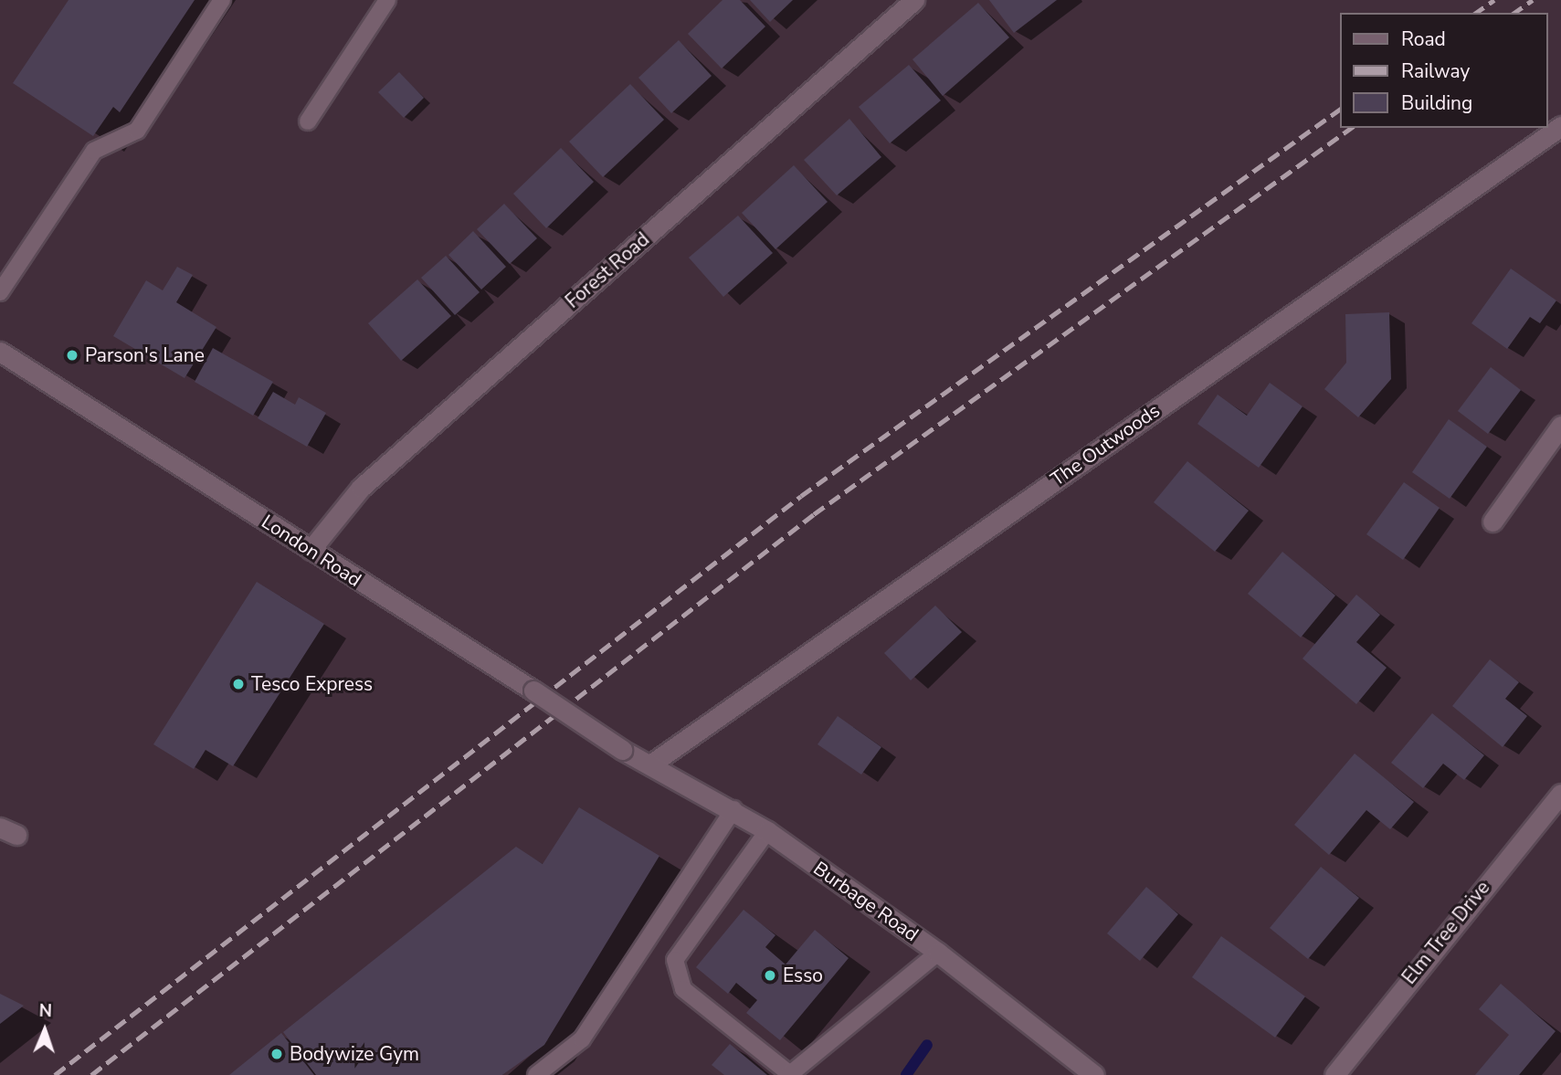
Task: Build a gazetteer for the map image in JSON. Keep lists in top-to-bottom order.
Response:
{
  "streets": {
    "street": [
      "Forest Road",
      "The Outwoods",
      "London Road",
      "Burbage Road",
      "Elm Tree Drive"
    ]
  },
  "crossings": [
    ["Forest Road", "London Road"],
    ["The Outwoods", "Burbage Road"],
    ["London Road", "Burbage Road"]
  ],
  "places": [
    "Parson's Lane",
    "Tesco Express",
    "Esso",
    "Bodywize Gym"
  ],
  "legend": ["Road", "Railway", "Building"],
  "north": "top"
}
